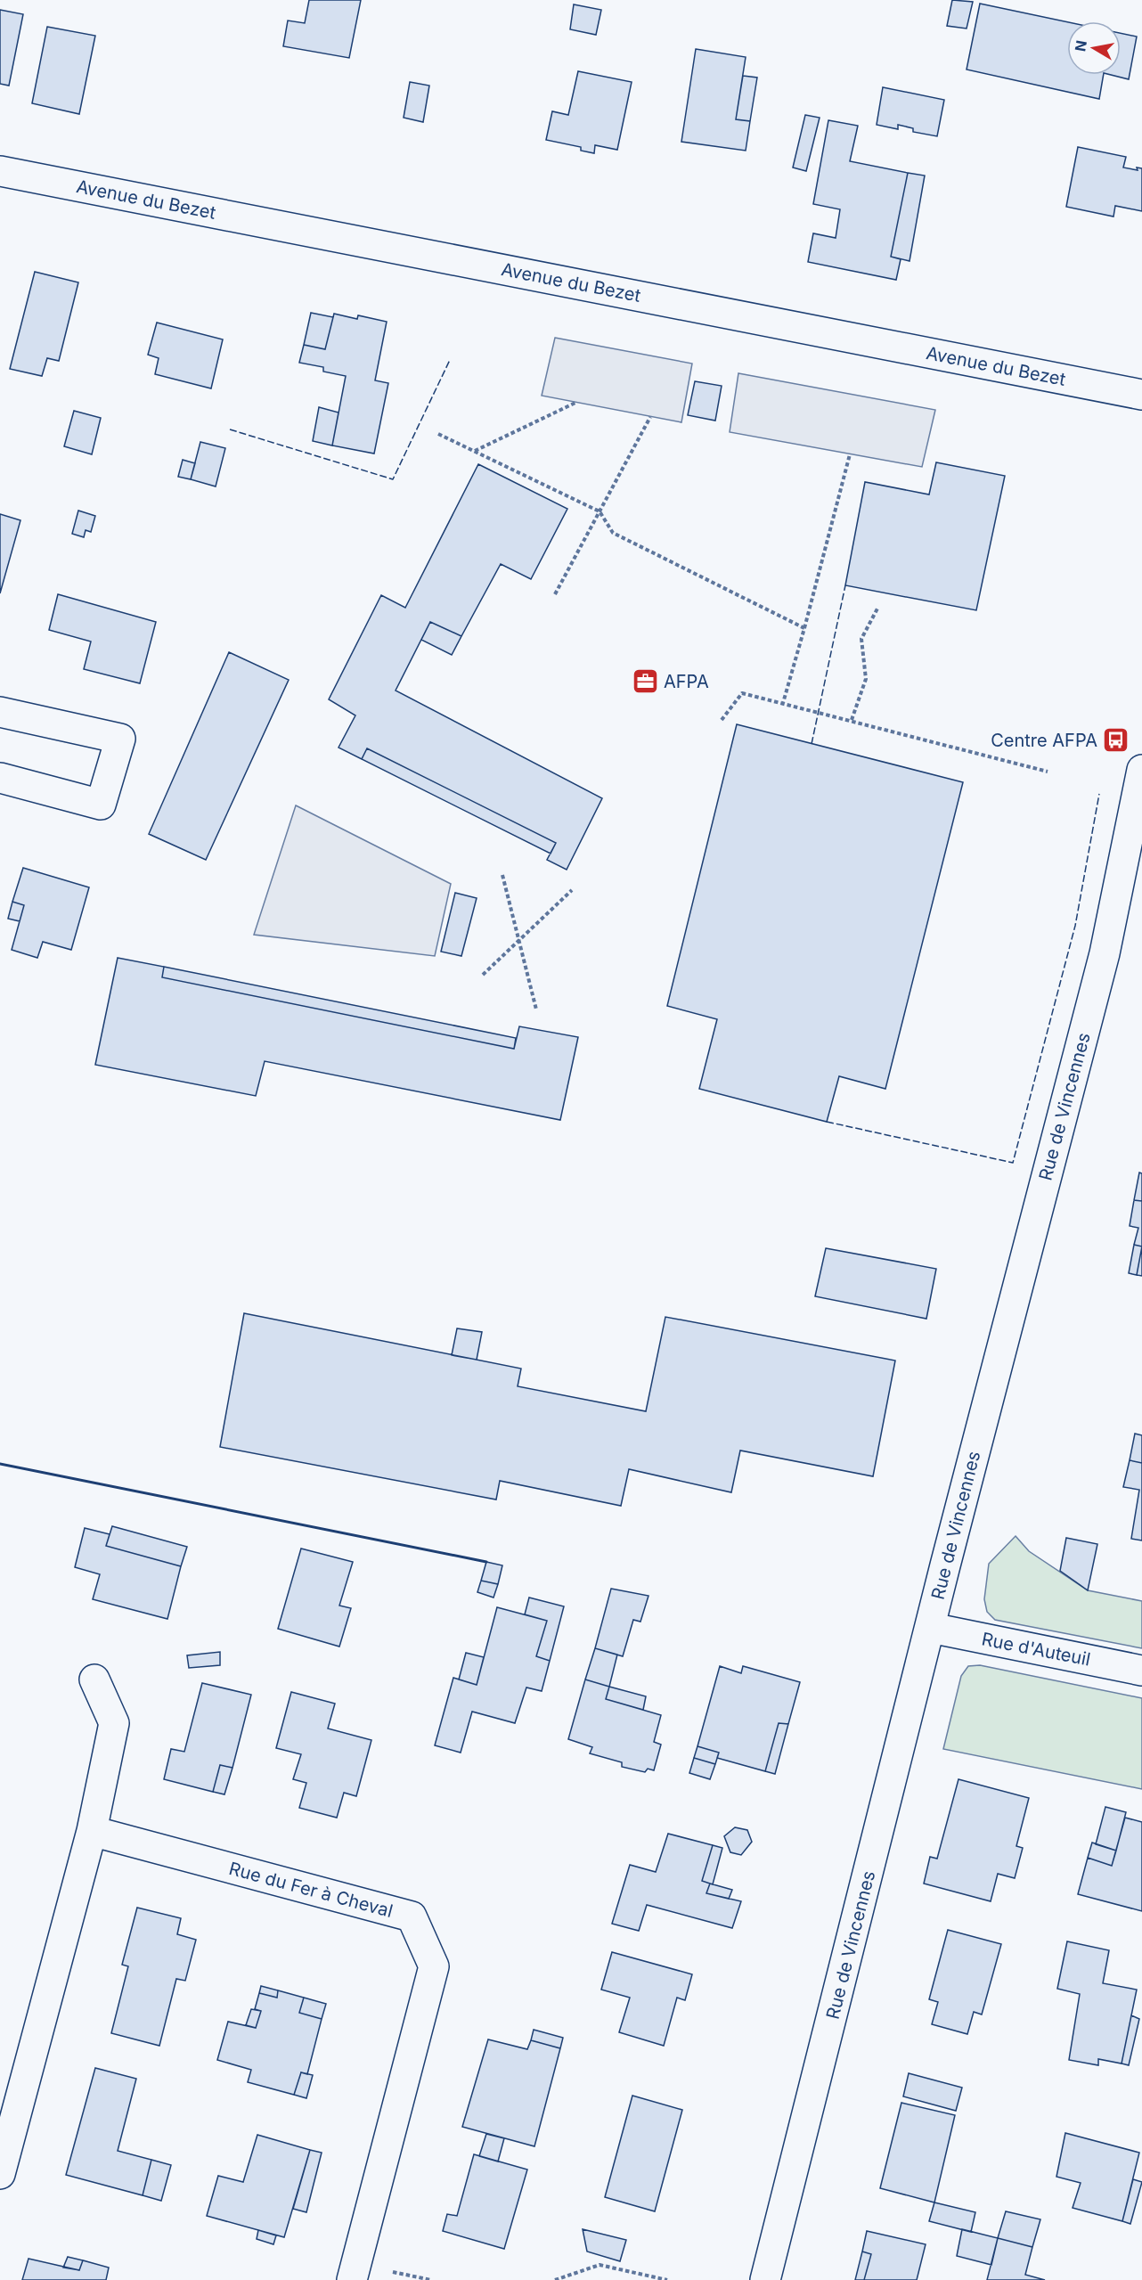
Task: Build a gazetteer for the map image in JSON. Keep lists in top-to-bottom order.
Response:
{
  "streets": {
    "street": [
      "Avenue du Bezet",
      "Rue de Vincennes",
      "Rue d'Auteuil",
      "Rue du Fer à Cheval"
    ]
  },
  "crossings": [
    ["Rue de Vincennes", "Rue d'Auteuil"]
  ],
  "places": {
    "office": ["AFPA"],
    "bus stop": ["Centre AFPA"]
  },
  "north": "left"
}
